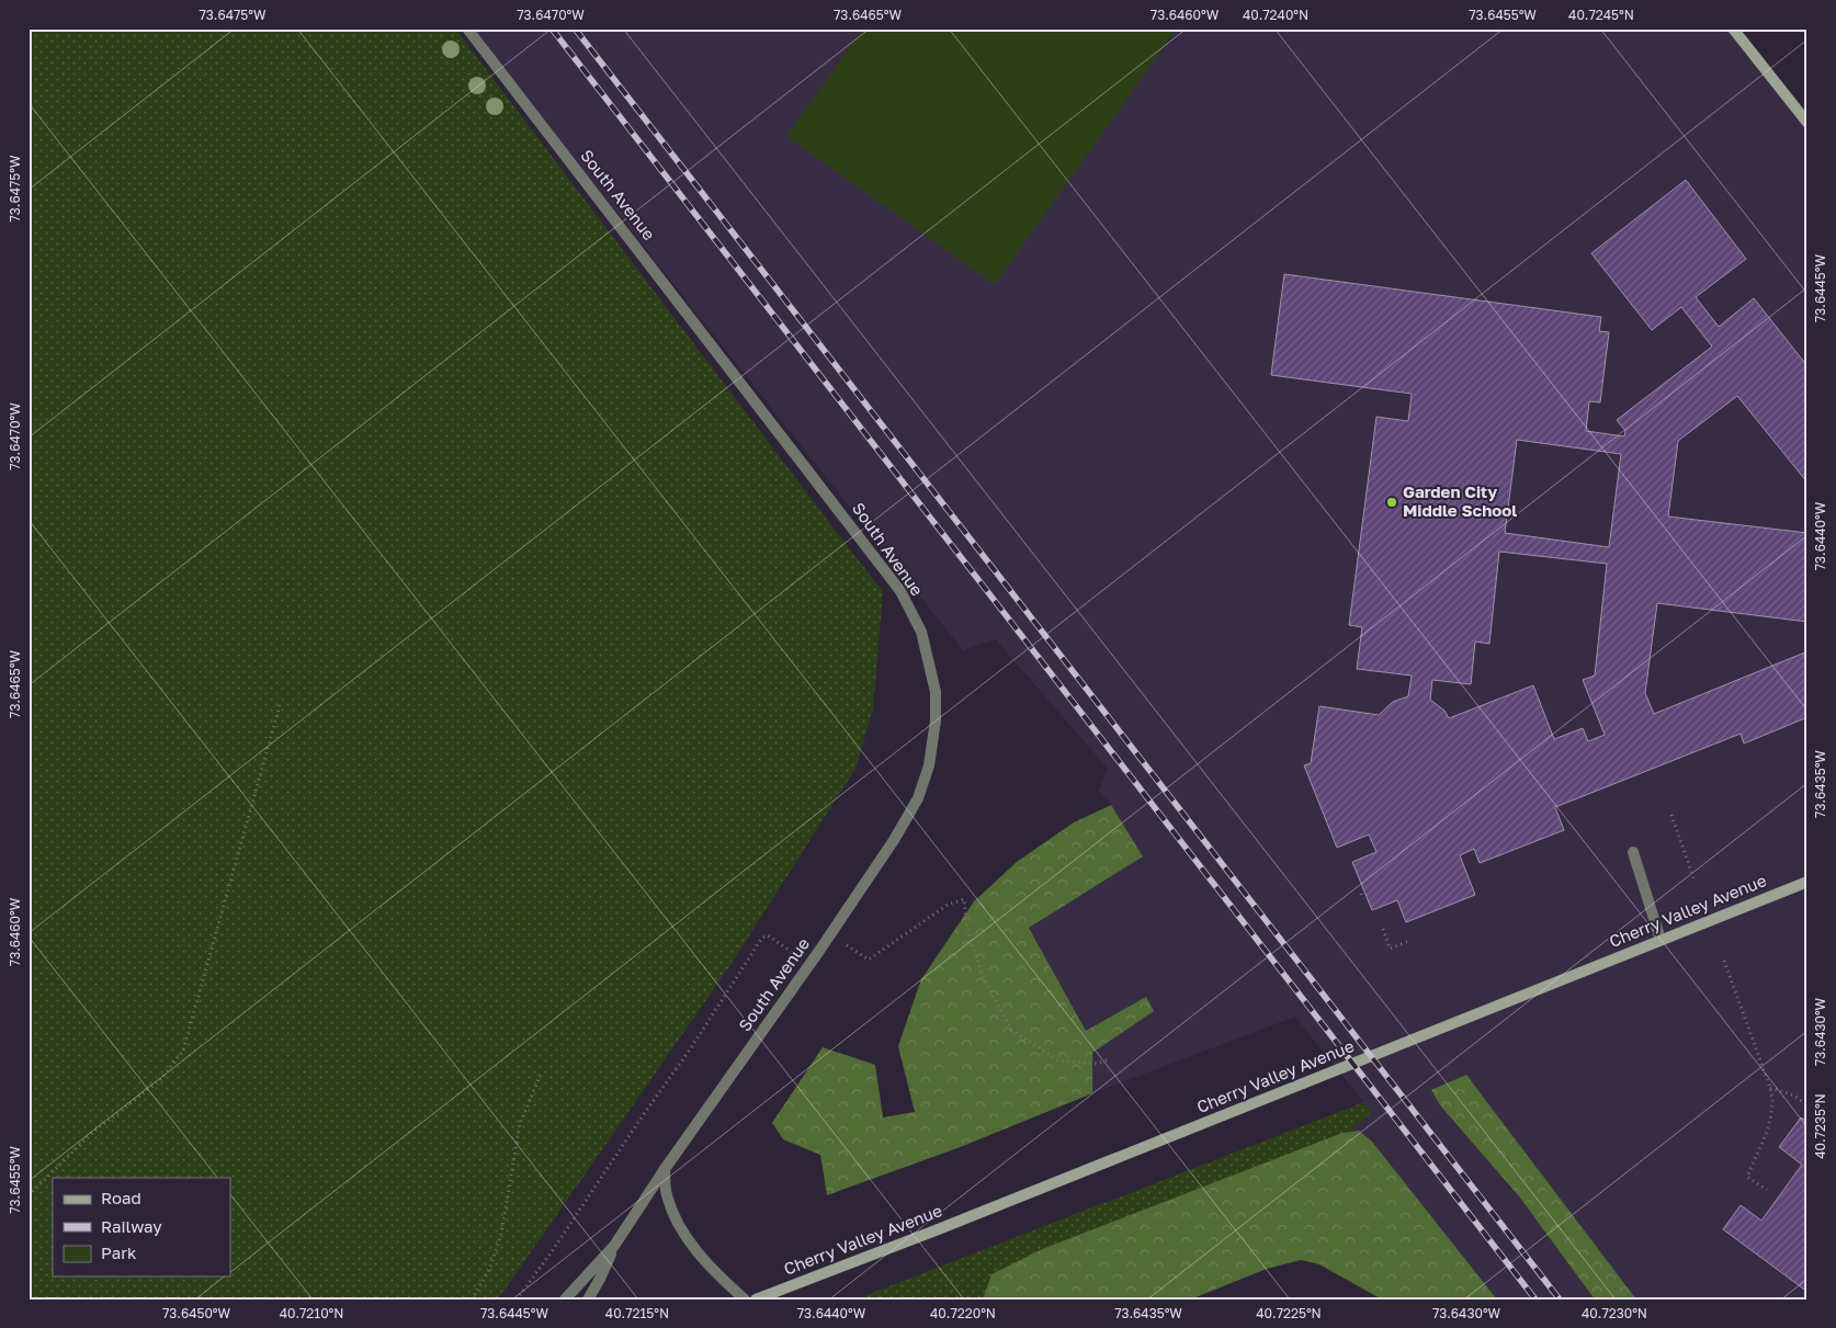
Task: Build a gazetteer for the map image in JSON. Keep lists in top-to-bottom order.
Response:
{
  "streets": {
    "main road": ["Cherry Valley Avenue"],
    "street": ["South Avenue"]
  },
  "places": ["Garden City Middle School"],
  "legend": ["Road", "Railway", "Park"],
  "coordinates": [
    "73.6475°W",
    "73.6470°W",
    "73.6465°W",
    "73.6460°W",
    "40.7240°N",
    "73.6455°W",
    "40.7245°N",
    "73.6445°W",
    "73.6440°W",
    "73.6435°W",
    "73.6430°W",
    "40.7235°N",
    "73.6450°W",
    "40.7210°N",
    "40.7215°N",
    "40.7220°N",
    "40.7225°N",
    "40.7230°N"
  ]
}
